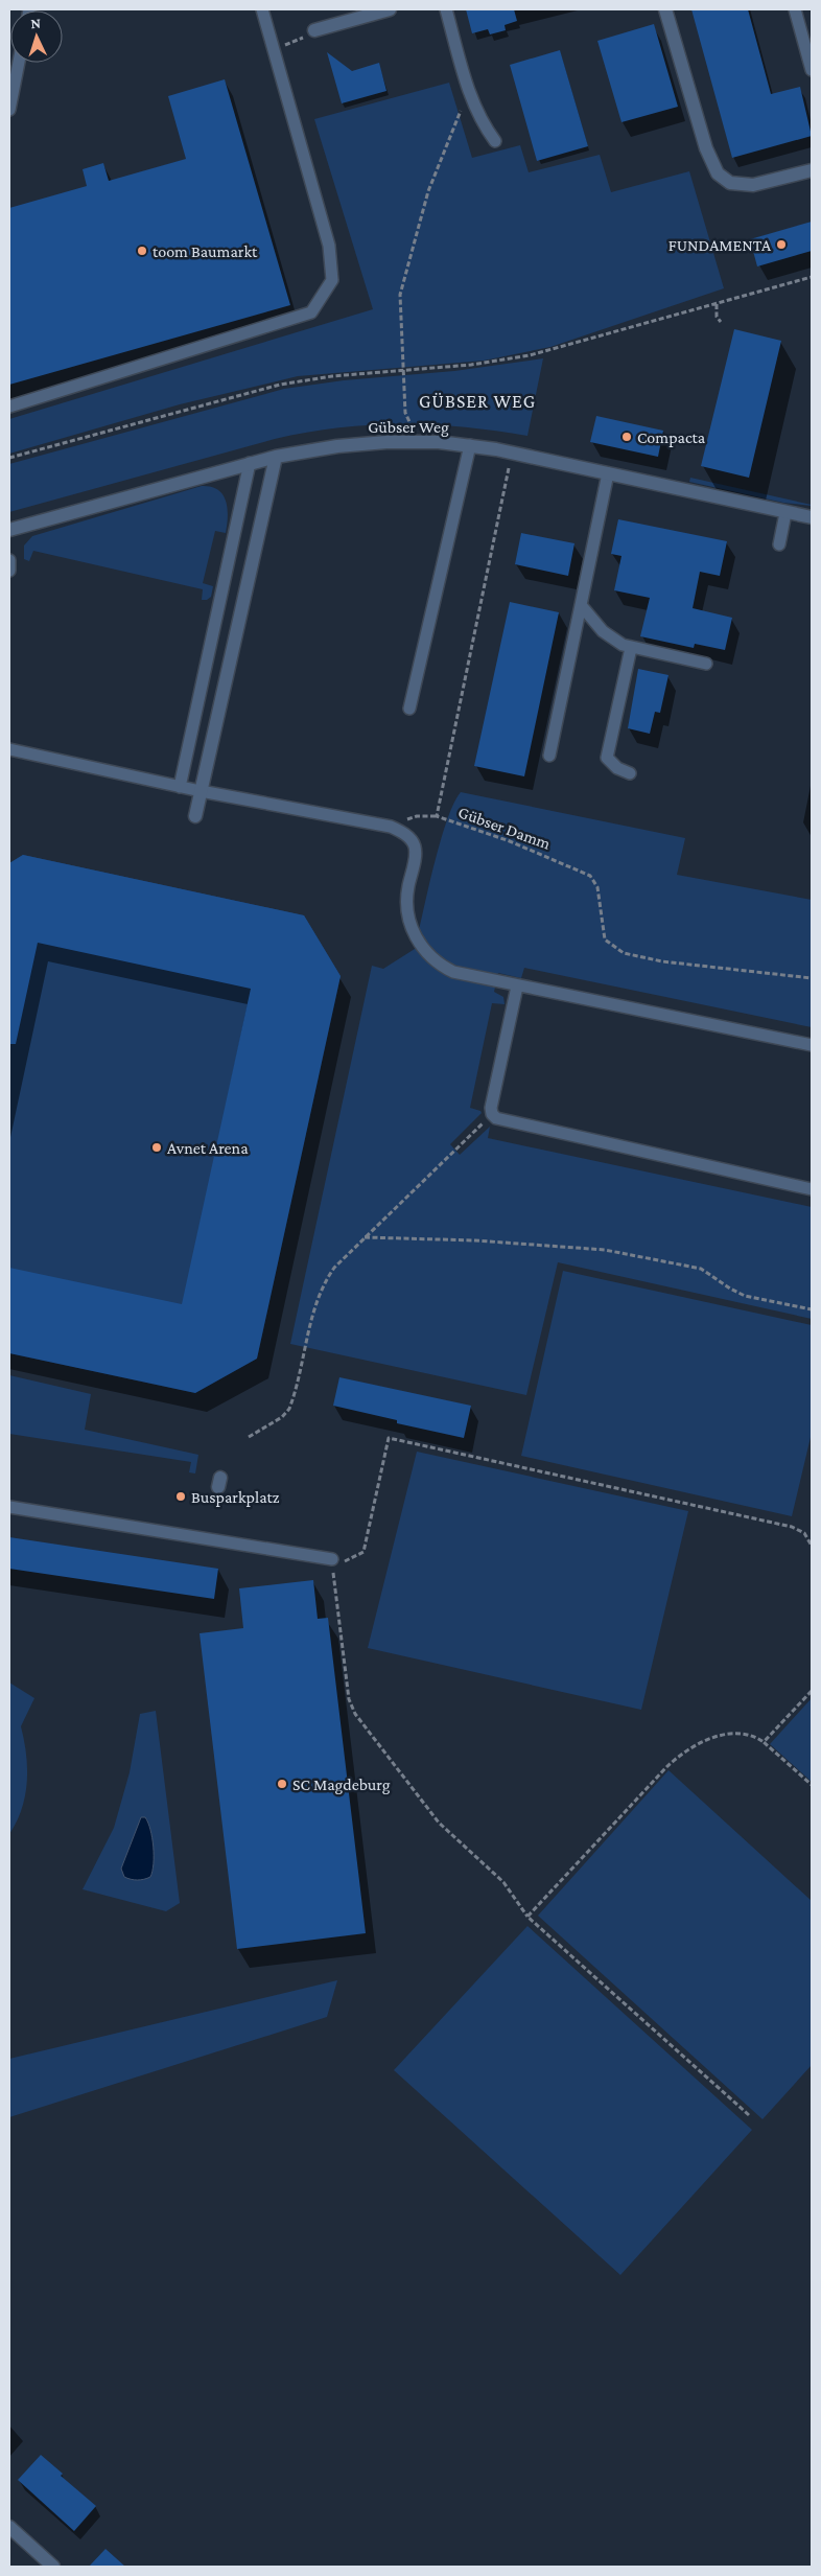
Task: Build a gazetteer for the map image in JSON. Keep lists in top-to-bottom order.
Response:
{
  "streets": {
    "street": ["Gübser Weg"],
    "path": ["Gübser Damm"]
  },
  "crossings": [
    ["Gübser Weg", "Gübser Damm"]
  ],
  "districts": ["GÜBSER WEG"],
  "places": [
    "FUNDAMENTA",
    "toom Baumarkt",
    "Compacta",
    "Avnet Arena",
    "Busparkplatz",
    "SC Magdeburg"
  ],
  "north": "top"
}
